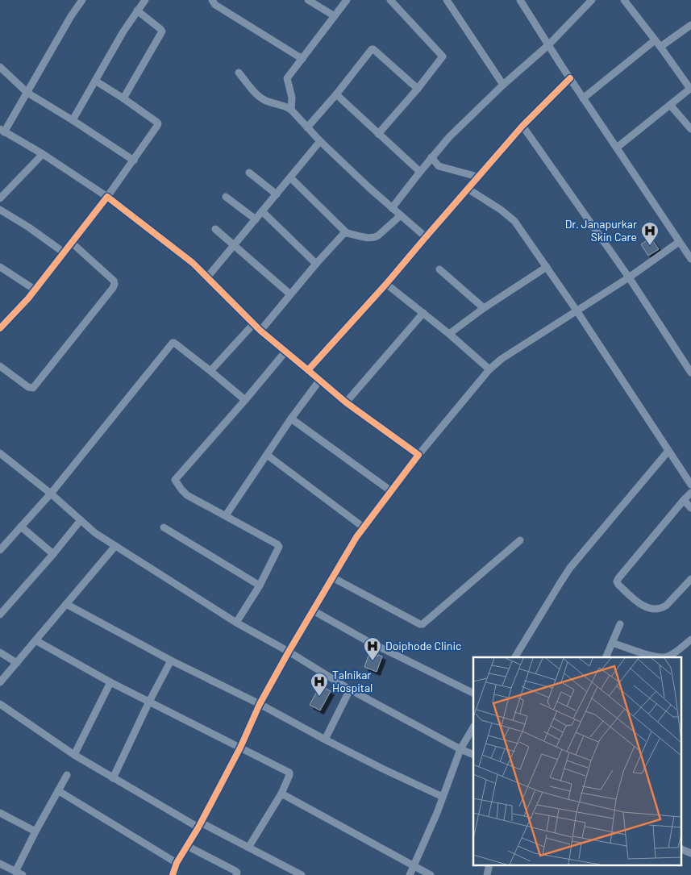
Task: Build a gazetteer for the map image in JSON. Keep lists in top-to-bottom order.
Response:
{
  "places": {
    "hospital": ["Dr. Janapurkar Skin Care", "Doiphode Clinic", "Talnikar Hospital"]
  }
}
